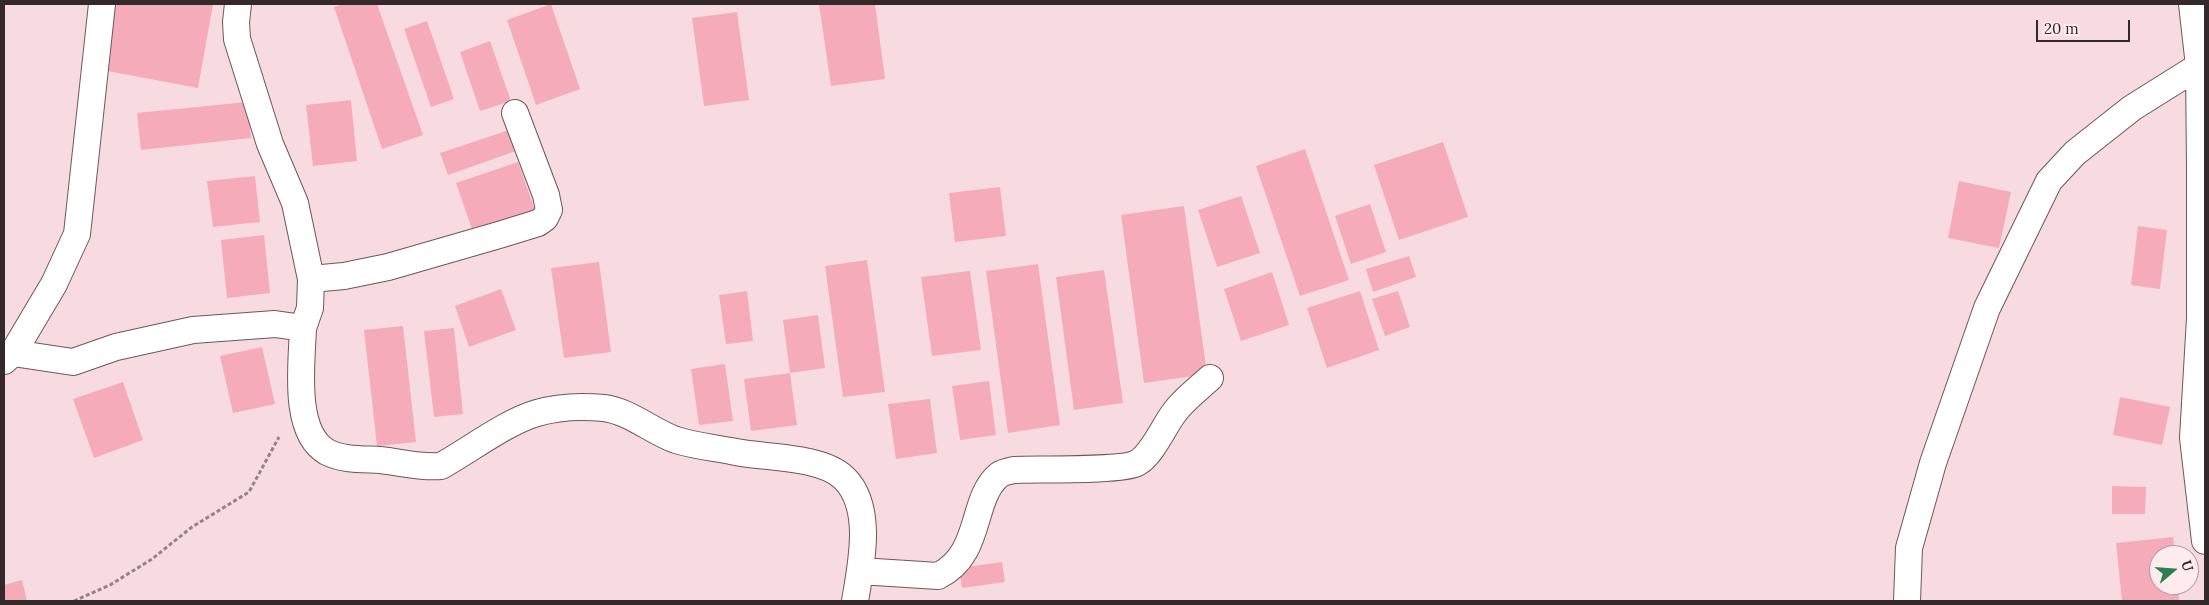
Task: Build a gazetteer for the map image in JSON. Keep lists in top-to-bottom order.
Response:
{
  "scale_bar": "20 m",
  "north": "right"
}
